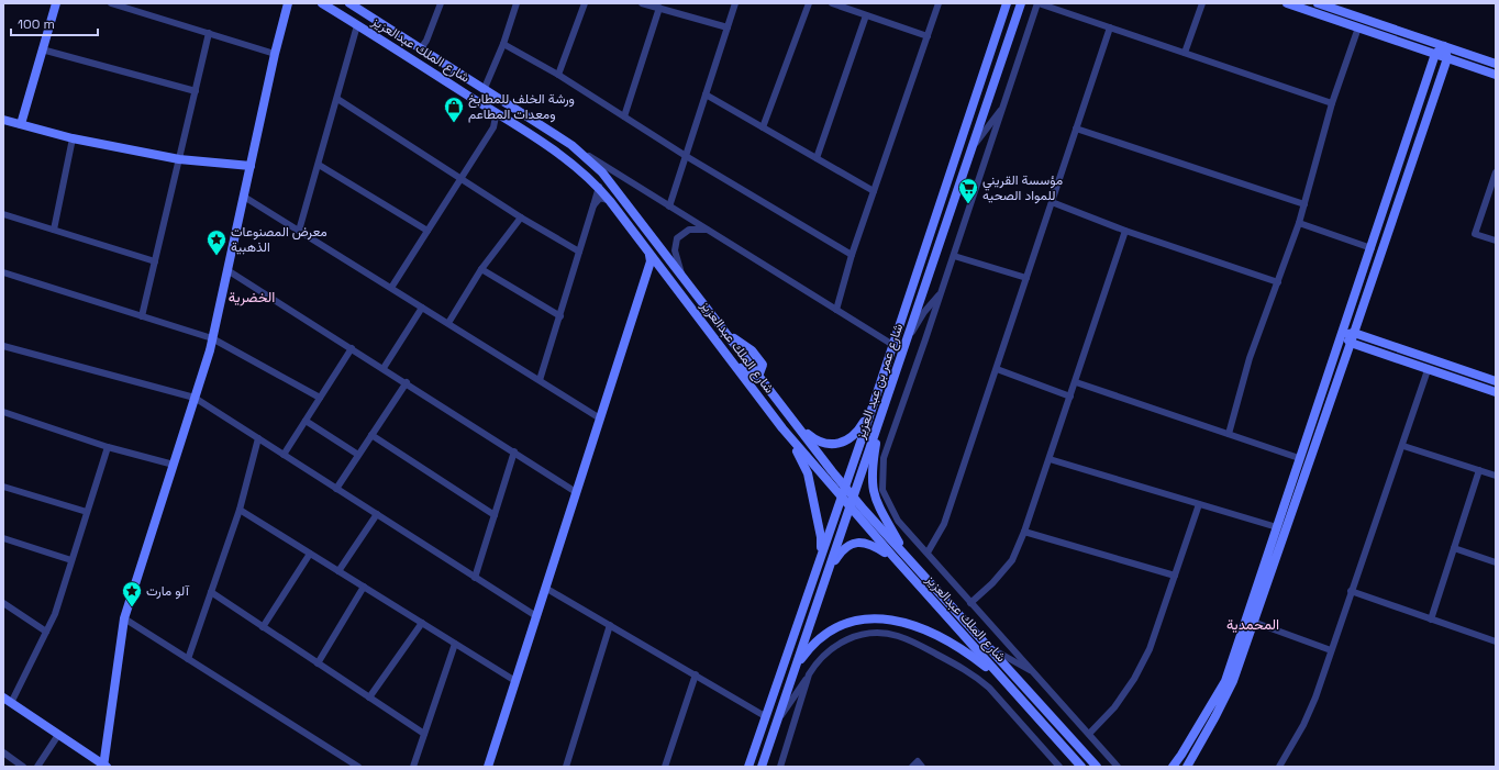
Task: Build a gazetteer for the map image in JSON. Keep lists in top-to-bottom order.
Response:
{
  "streets": {
    "street": ["شارع الملك عبدالعزيز", "شارع عمر بن عبد العزيز"]
  },
  "crossings": [
    ["شارع الملك عبدالعزيز", "شارع عمر بن عبد العزيز"]
  ],
  "districts": ["الخضرية", "المحمدية"],
  "places": {
    "shop": ["ورشة الخلف للمطابخ ومعدات المطاعم"],
    "supermarket": ["مؤسسة القريني للمواد الصحيه"],
    "place": ["معرض المصنوعات الذهبية", "آلو مارت"]
  },
  "scale_bar": "100 m"
}
